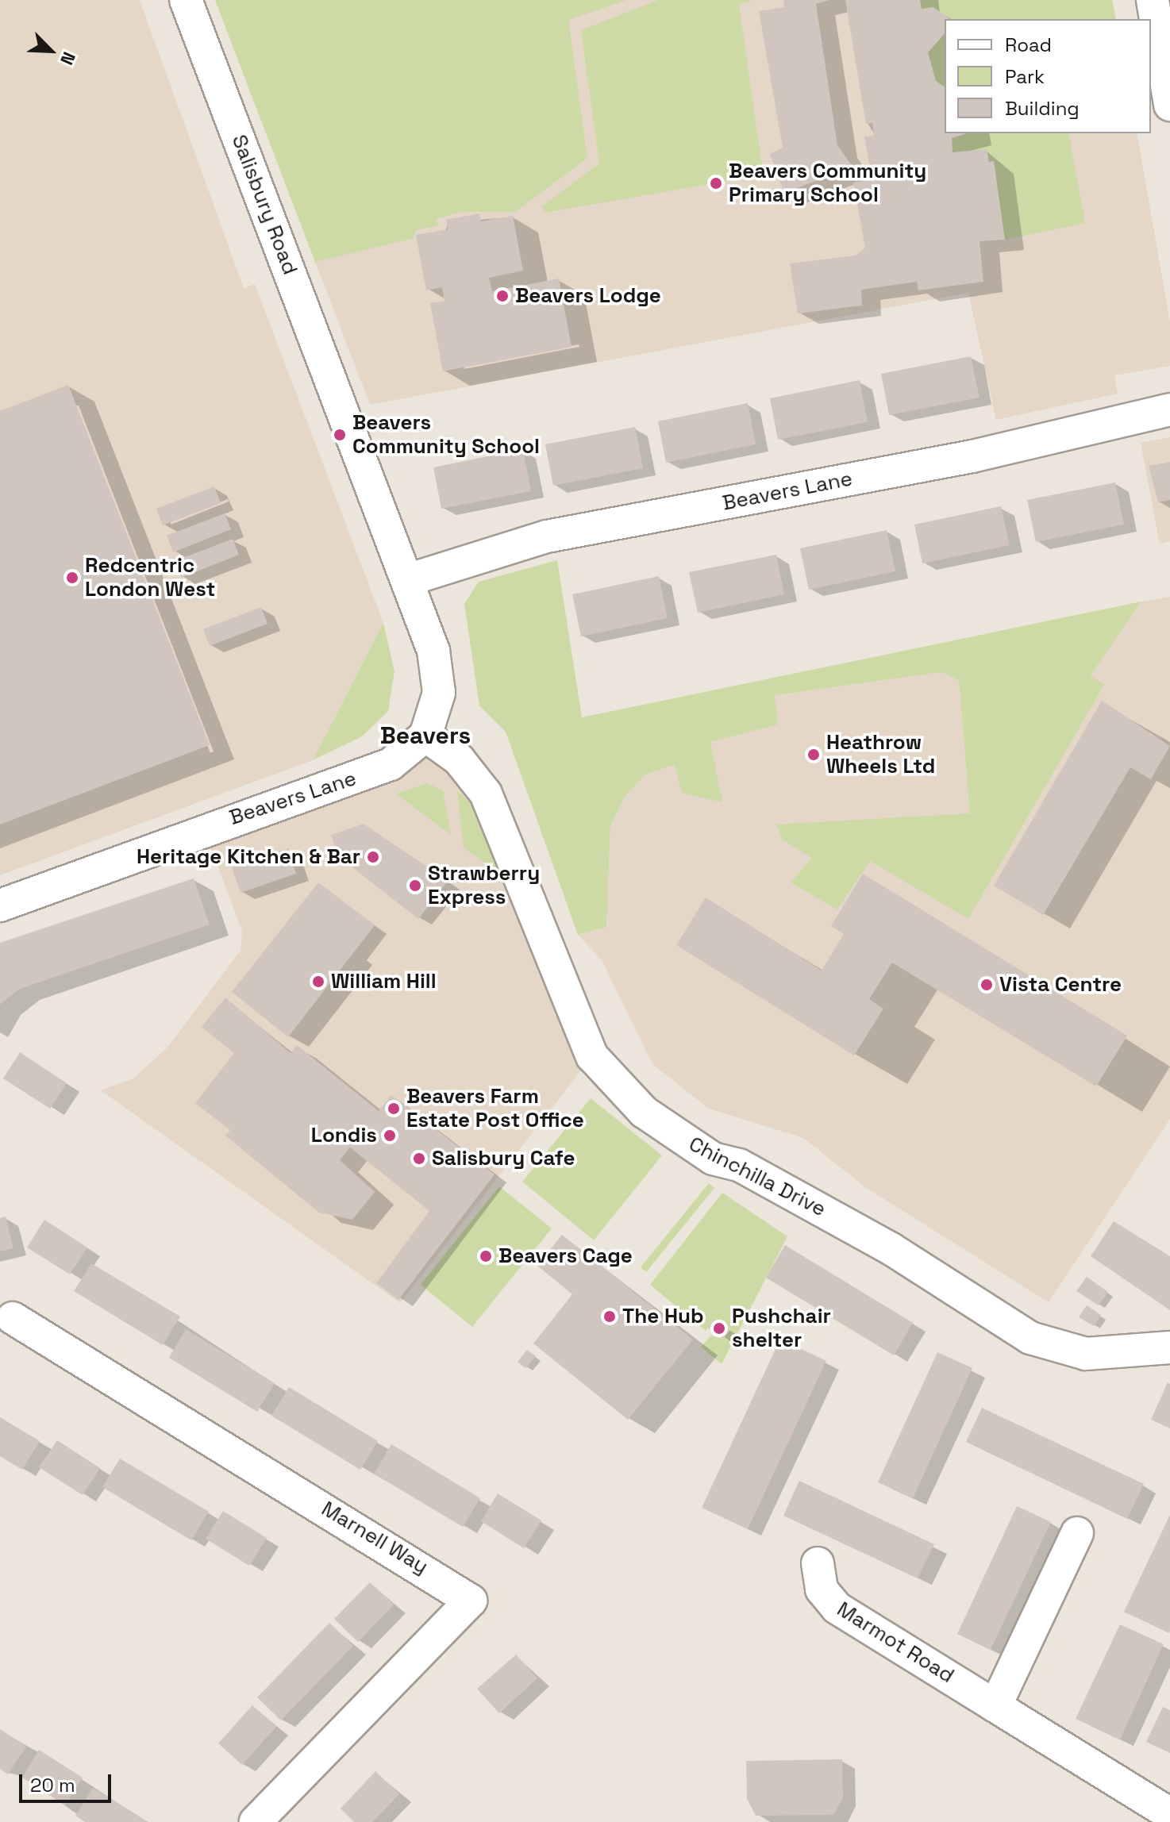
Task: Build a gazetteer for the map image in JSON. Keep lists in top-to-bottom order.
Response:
{
  "streets": {
    "street": [
      "Salisbury Road",
      "Beavers Lane",
      "Chinchilla Drive",
      "Marnell Way",
      "Marmot Road"
    ]
  },
  "crossings": [
    ["Salisbury Road", "Beavers Lane"],
    ["Beavers Lane", "Chinchilla Drive"]
  ],
  "districts": ["Beavers"],
  "places": [
    "Beavers Community Primary School",
    "Beavers Lodge",
    "Beavers Community School",
    "Redcentric London West",
    "Heathrow Wheels Ltd",
    "Heritage Kitchen & Bar",
    "Strawberry Express",
    "William Hill",
    "Vista Centre",
    "Beavers Farm Estate Post Office",
    "Londis",
    "Salisbury Cafe",
    "Beavers Cage",
    "The Hub",
    "Pushchair shelter"
  ],
  "legend": ["Road", "Park", "Building"],
  "scale_bar": "20 m",
  "north": "bottom right"
}
